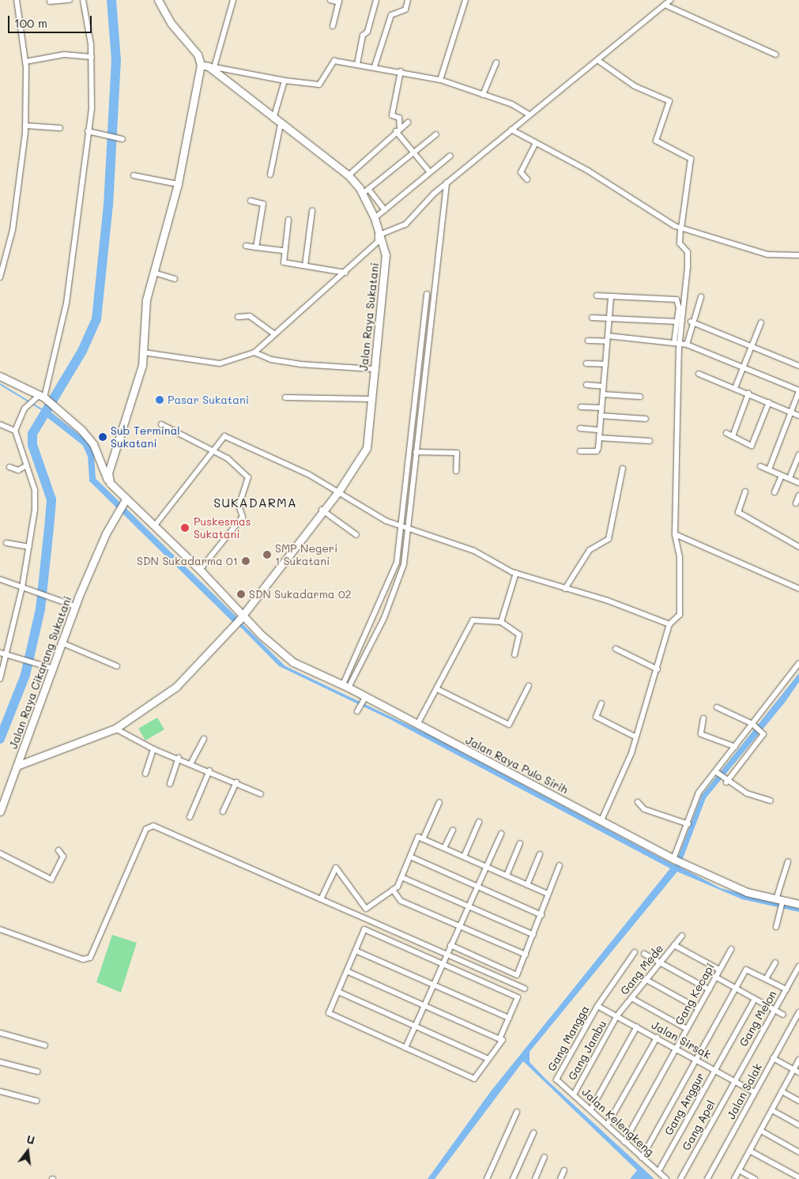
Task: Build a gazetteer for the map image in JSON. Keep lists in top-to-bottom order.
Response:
{
  "streets": {
    "street": [
      "Jalan Raya Sukatani",
      "Jalan Raya Cikarang Sukatani",
      "Jalan Raya Pulo Sirih",
      "Gang Mede",
      "Gang Kecapi",
      "Gang Melon",
      "Gang Mangga",
      "Jalan Sirsak",
      "Gang Jambu",
      "Jalan Salak",
      "Gang Anggur",
      "Jalan Kelengkeng",
      "Gang Apel"
    ]
  },
  "crossings": [
    ["Jalan Raya Sukatani", "Jalan Raya Cikarang Sukatani"],
    ["Jalan Raya Sukatani", "Jalan Raya Pulo Sirih"],
    ["Gang Mede", "Jalan Sirsak"],
    ["Gang Mede", "Gang Jambu"],
    ["Gang Kecapi", "Jalan Sirsak"],
    ["Gang Kecapi", "Jalan Kelengkeng"],
    ["Gang Melon", "Jalan Sirsak"],
    ["Gang Melon", "Gang Apel"],
    ["Gang Mangga", "Jalan Sirsak"],
    ["Gang Mangga", "Jalan Kelengkeng"],
    ["Jalan Sirsak", "Gang Jambu"],
    ["Jalan Sirsak", "Jalan Salak"],
    ["Jalan Sirsak", "Gang Anggur"],
    ["Jalan Sirsak", "Gang Apel"],
    ["Gang Jambu", "Jalan Kelengkeng"]
  ],
  "districts": ["SUKADARMA"],
  "places": [
    "Pasar Sukatani",
    "Sub Terminal Sukatani",
    "Puskesmas Sukatani",
    "SMP Negeri 1 Sukatani",
    "SDN Sukadarma 01",
    "SDN Sukadarma 02"
  ],
  "scale_bar": "100 m",
  "north": "top"
}
